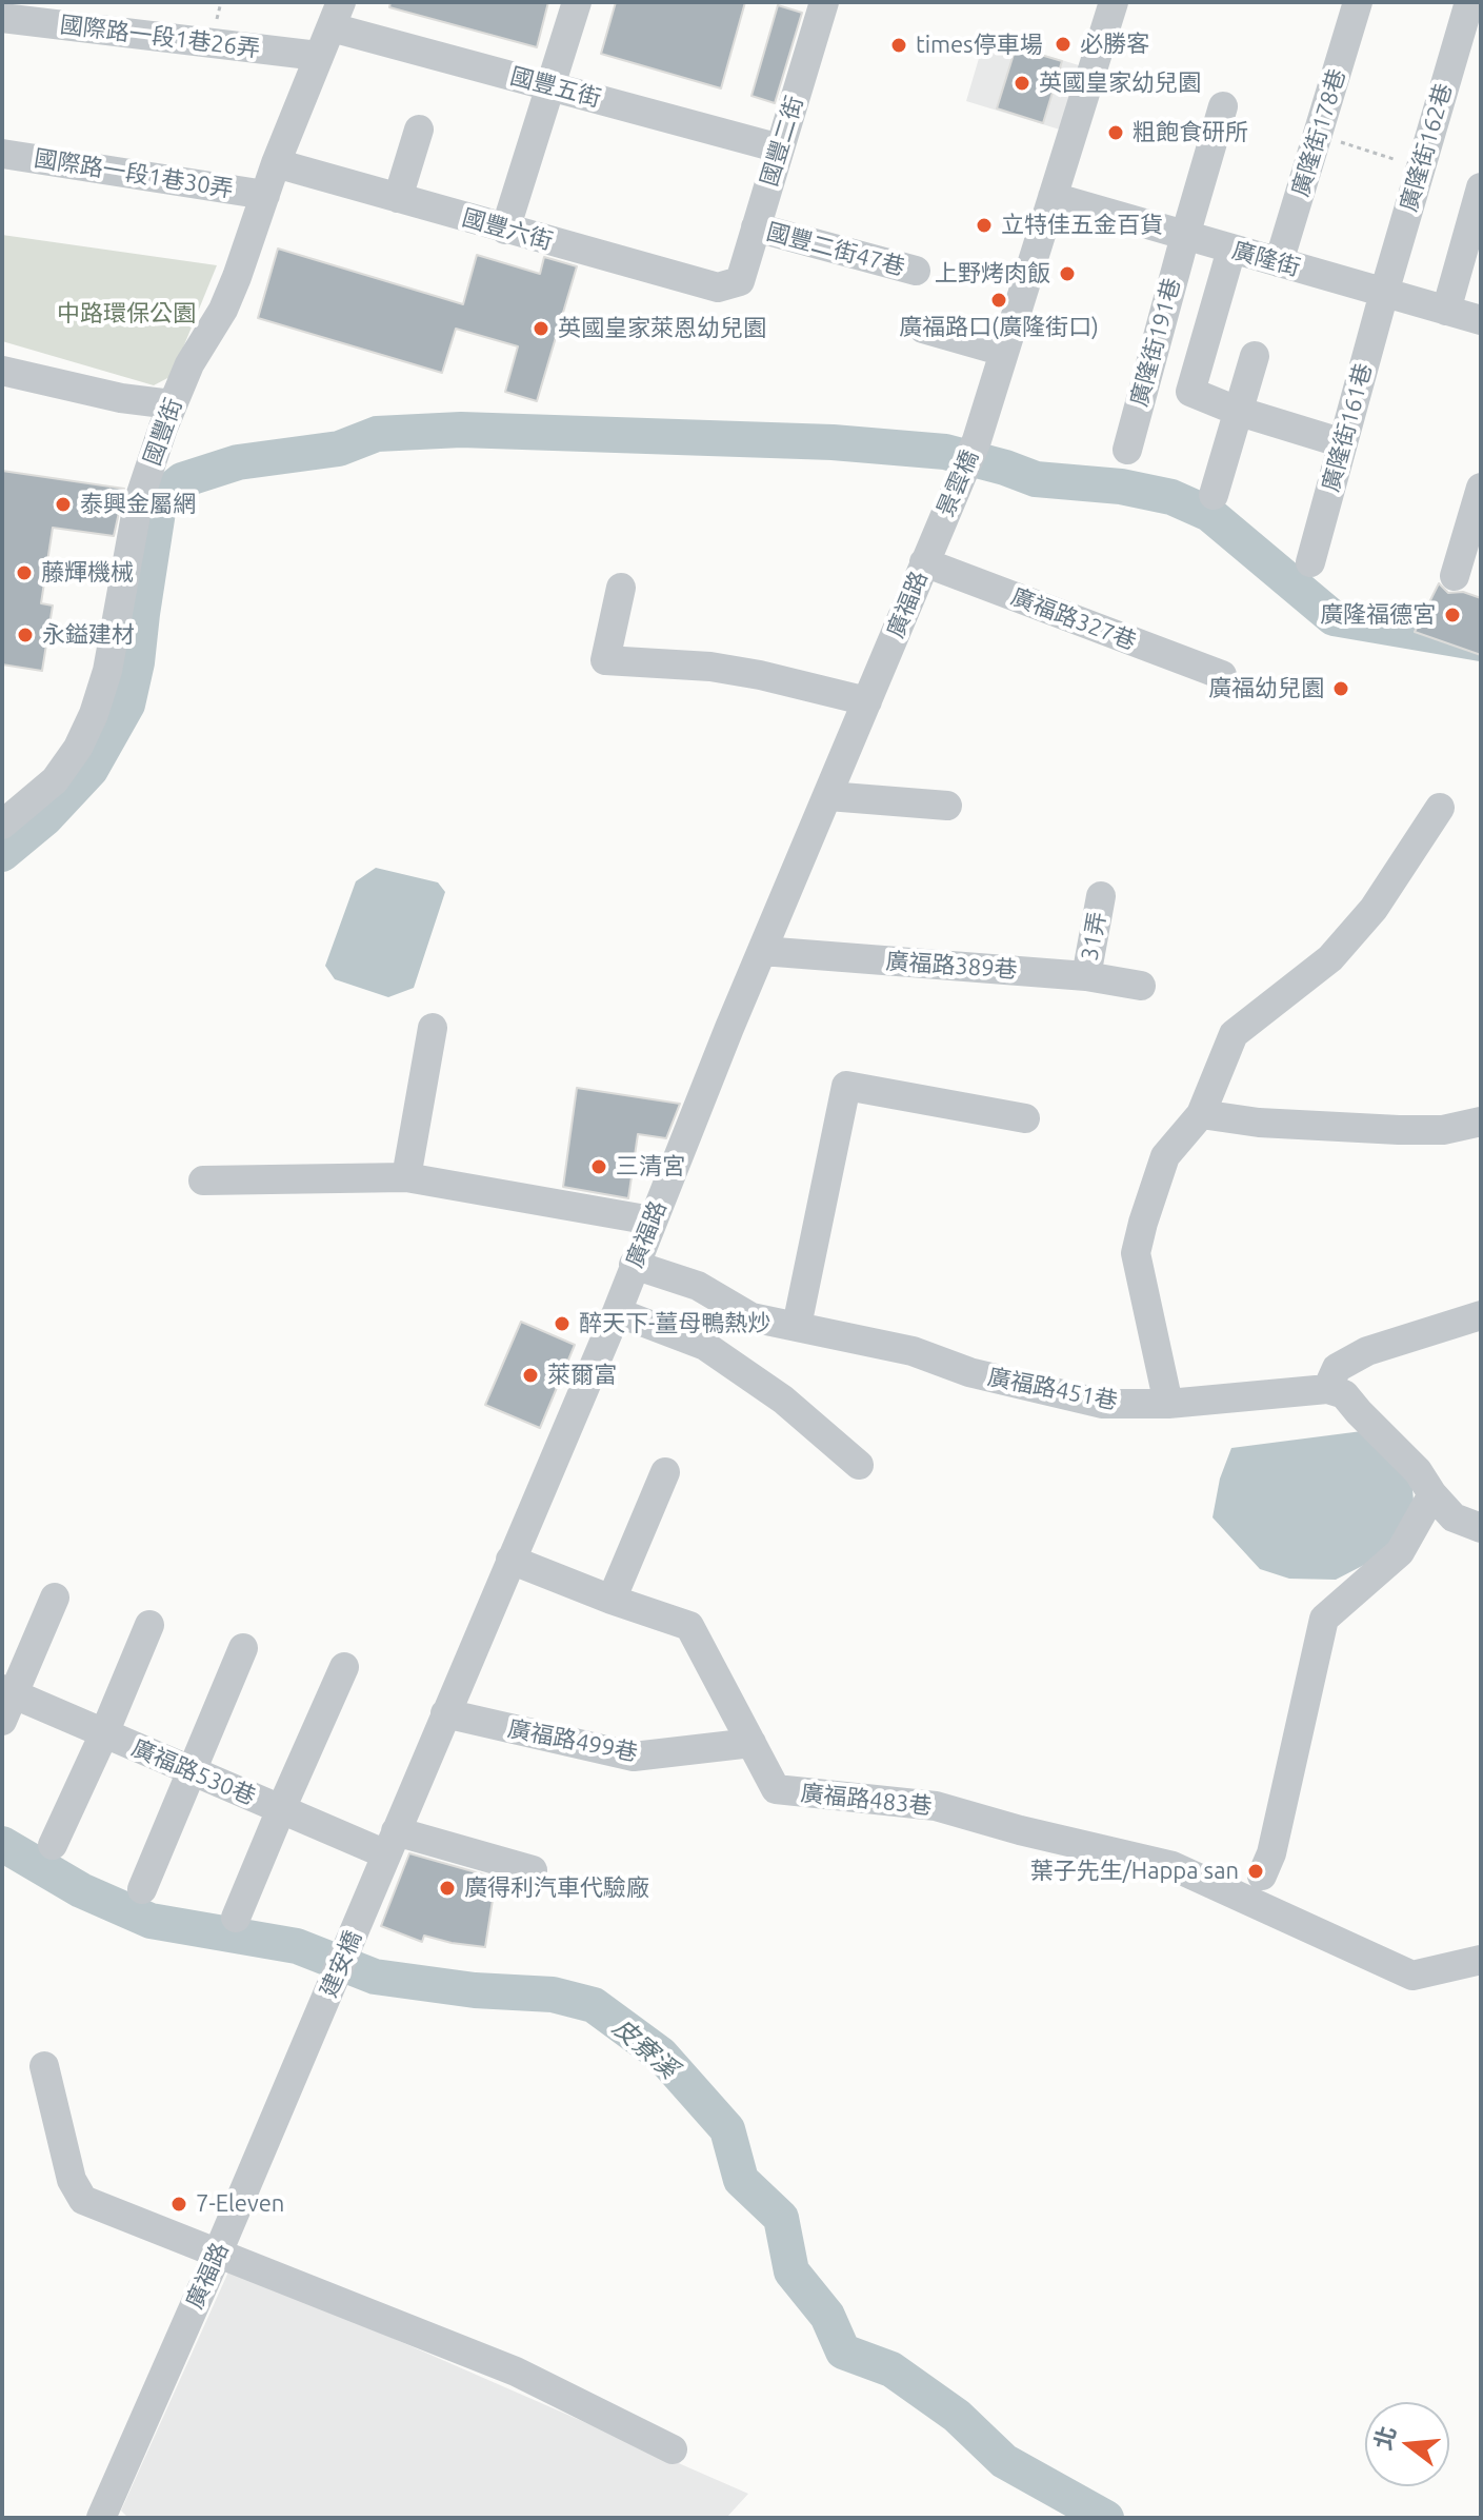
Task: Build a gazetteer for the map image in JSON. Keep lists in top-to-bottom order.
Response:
{
  "streets": {
    "street": [
      "國際路一段1巷26弄",
      "國豐五街",
      "廣隆街178巷",
      "國豐二街",
      "廣隆街162巷",
      "國際路一段1巷30弄",
      "國豐六街",
      "國豐二街47巷",
      "廣隆街",
      "廣隆街191巷",
      "廣隆街161巷",
      "國豐街",
      "景雲橋",
      "廣福路",
      "廣福路327巷",
      "31弄",
      "廣福路389巷",
      "廣福路451巷",
      "廣福路499巷",
      "廣福路530巷",
      "廣福路483巷",
      "建安橋"
    ]
  },
  "crossings": [
    ["國際路一段1巷26弄", "國豐街"],
    ["國豐五街", "國豐二街"],
    ["國豐五街", "國豐街"],
    ["廣隆街178巷", "廣隆街"],
    ["國豐二街", "國豐六街"],
    ["國豐二街", "國豐二街47巷"],
    ["廣隆街162巷", "廣隆街"],
    ["廣隆街162巷", "廣隆街161巷"],
    ["國際路一段1巷30弄", "國豐街"],
    ["國豐六街", "國豐街"],
    ["廣隆街", "廣隆街191巷"],
    ["廣隆街", "廣隆街161巷"],
    ["景雲橋", "廣福路"],
    ["廣福路", "廣福路327巷"],
    ["廣福路", "廣福路389巷"],
    ["廣福路", "廣福路451巷"],
    ["廣福路", "廣福路499巷"],
    ["廣福路", "廣福路530巷"],
    ["廣福路", "廣福路483巷"],
    ["廣福路", "建安橋"],
    ["31弄", "廣福路389巷"],
    ["廣福路499巷", "廣福路483巷"]
  ],
  "water": ["皮寮溪"],
  "parks": ["中路環保公園"],
  "places": [
    "必勝客",
    "times停車場",
    "英國皇家幼兒園",
    "粗飽食研所",
    "立特佳五金百貨",
    "上野烤肉飯",
    "廣福路口(廣隆街口)",
    "英國皇家萊恩幼兒園",
    "泰興金屬網",
    "藤輝機械",
    "廣隆福德宮",
    "永鎰建材",
    "廣福幼兒園",
    "三清宮",
    "醉天下-薑母鴨熱炒",
    "萊爾富",
    "葉子先生/Happa san",
    "廣得利汽車代驗廠",
    "7-Eleven"
  ],
  "north": "left"
}
